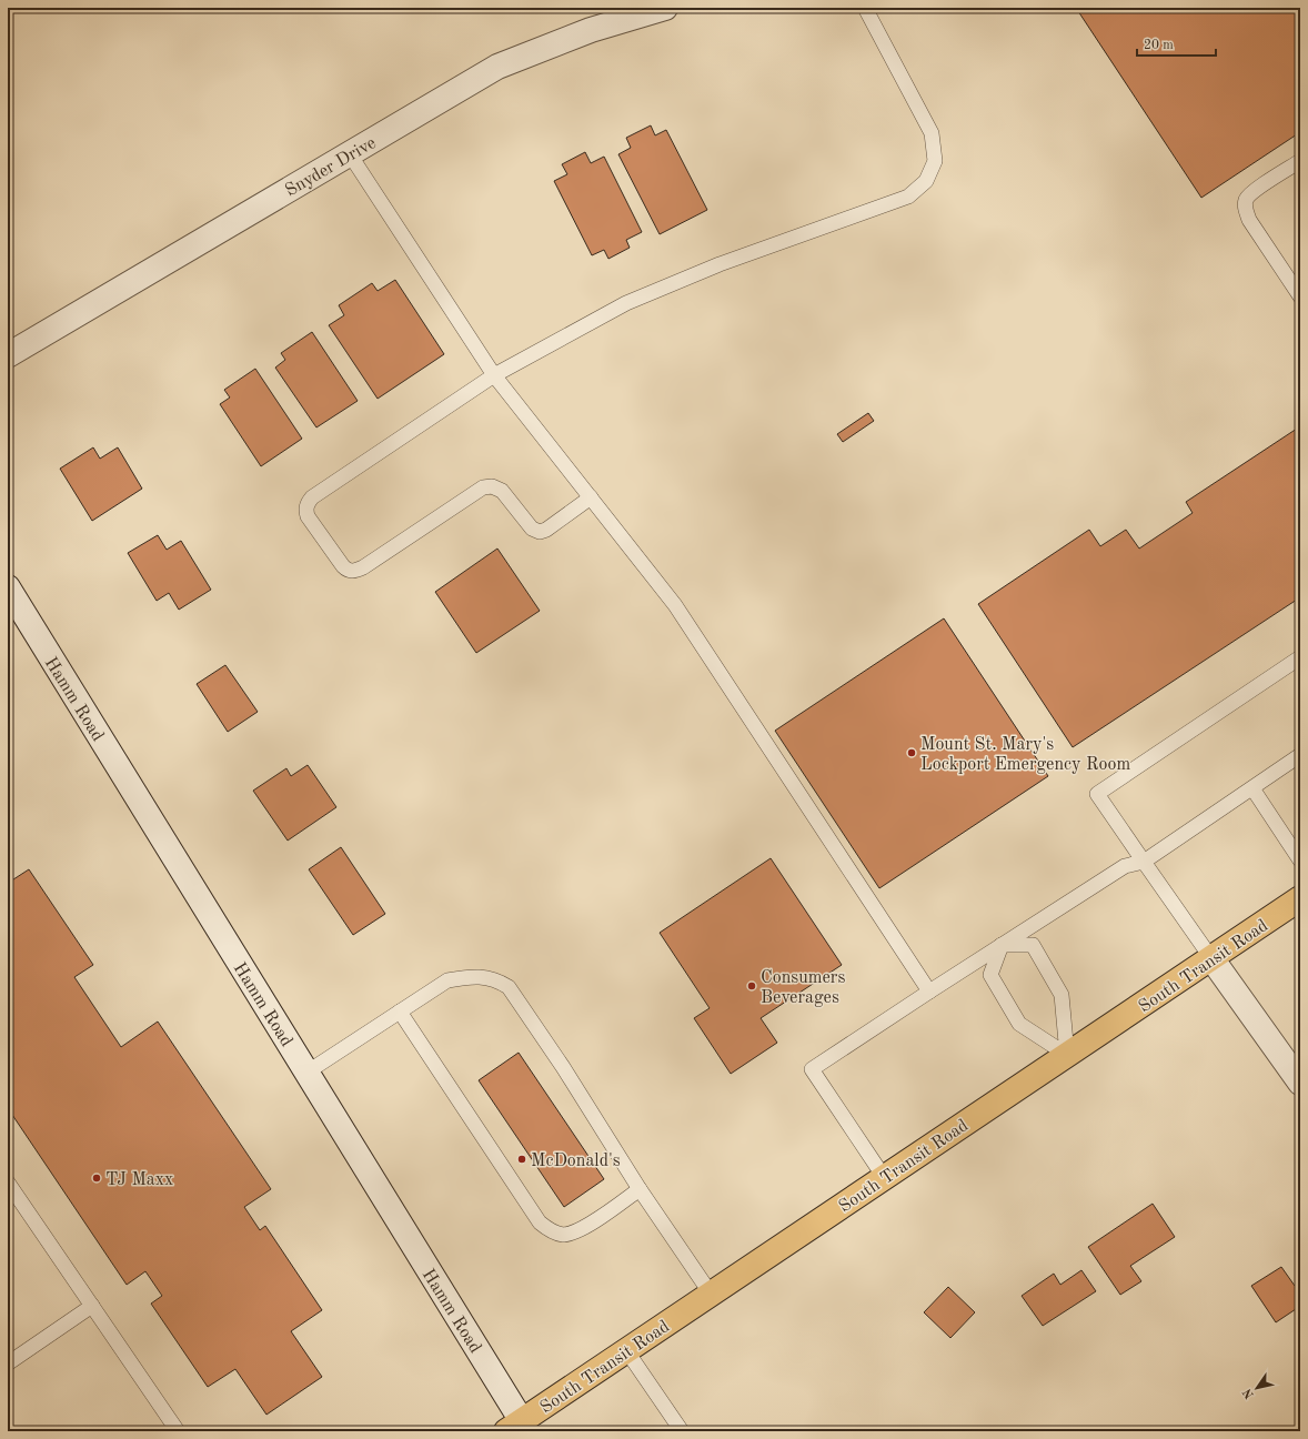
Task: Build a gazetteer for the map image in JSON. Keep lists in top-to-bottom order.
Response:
{
  "streets": {
    "highway": ["South Transit Road"],
    "street": ["Snyder Drive", "Hamm Road"]
  },
  "crossings": [
    ["Hamm Road", "South Transit Road"]
  ],
  "places": [
    "Mount St. Mary's Lockport Emergency Room",
    "Consumers Beverages",
    "McDonald's",
    "TJ Maxx"
  ],
  "scale_bar": "20 m",
  "north": "bottom left"
}
